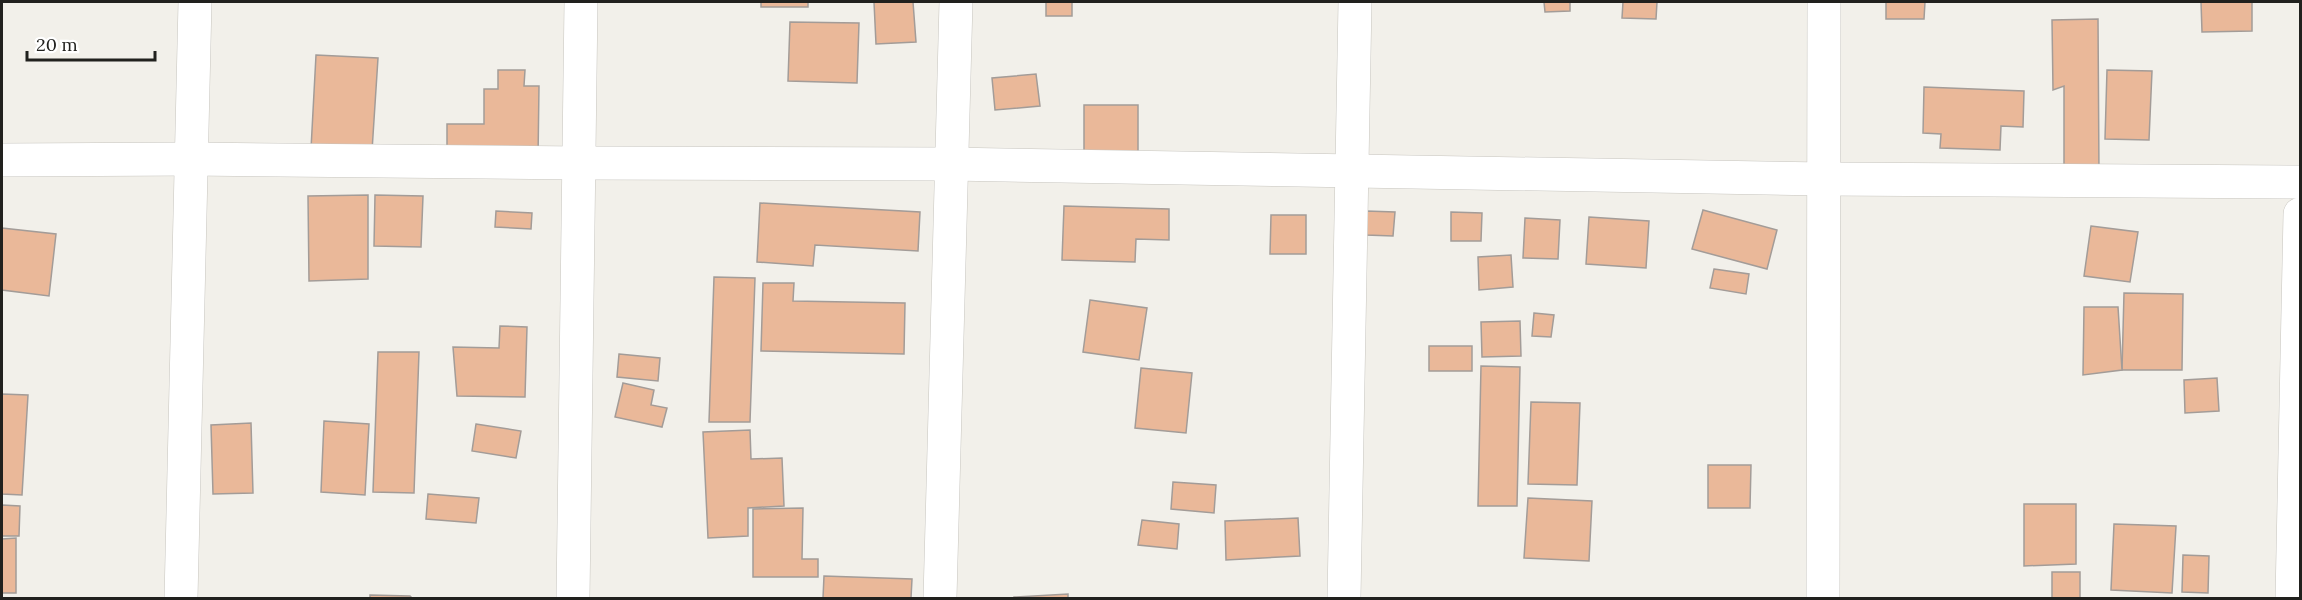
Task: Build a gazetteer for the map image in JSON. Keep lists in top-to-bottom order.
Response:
{
  "scale_bar": "20 m"
}
